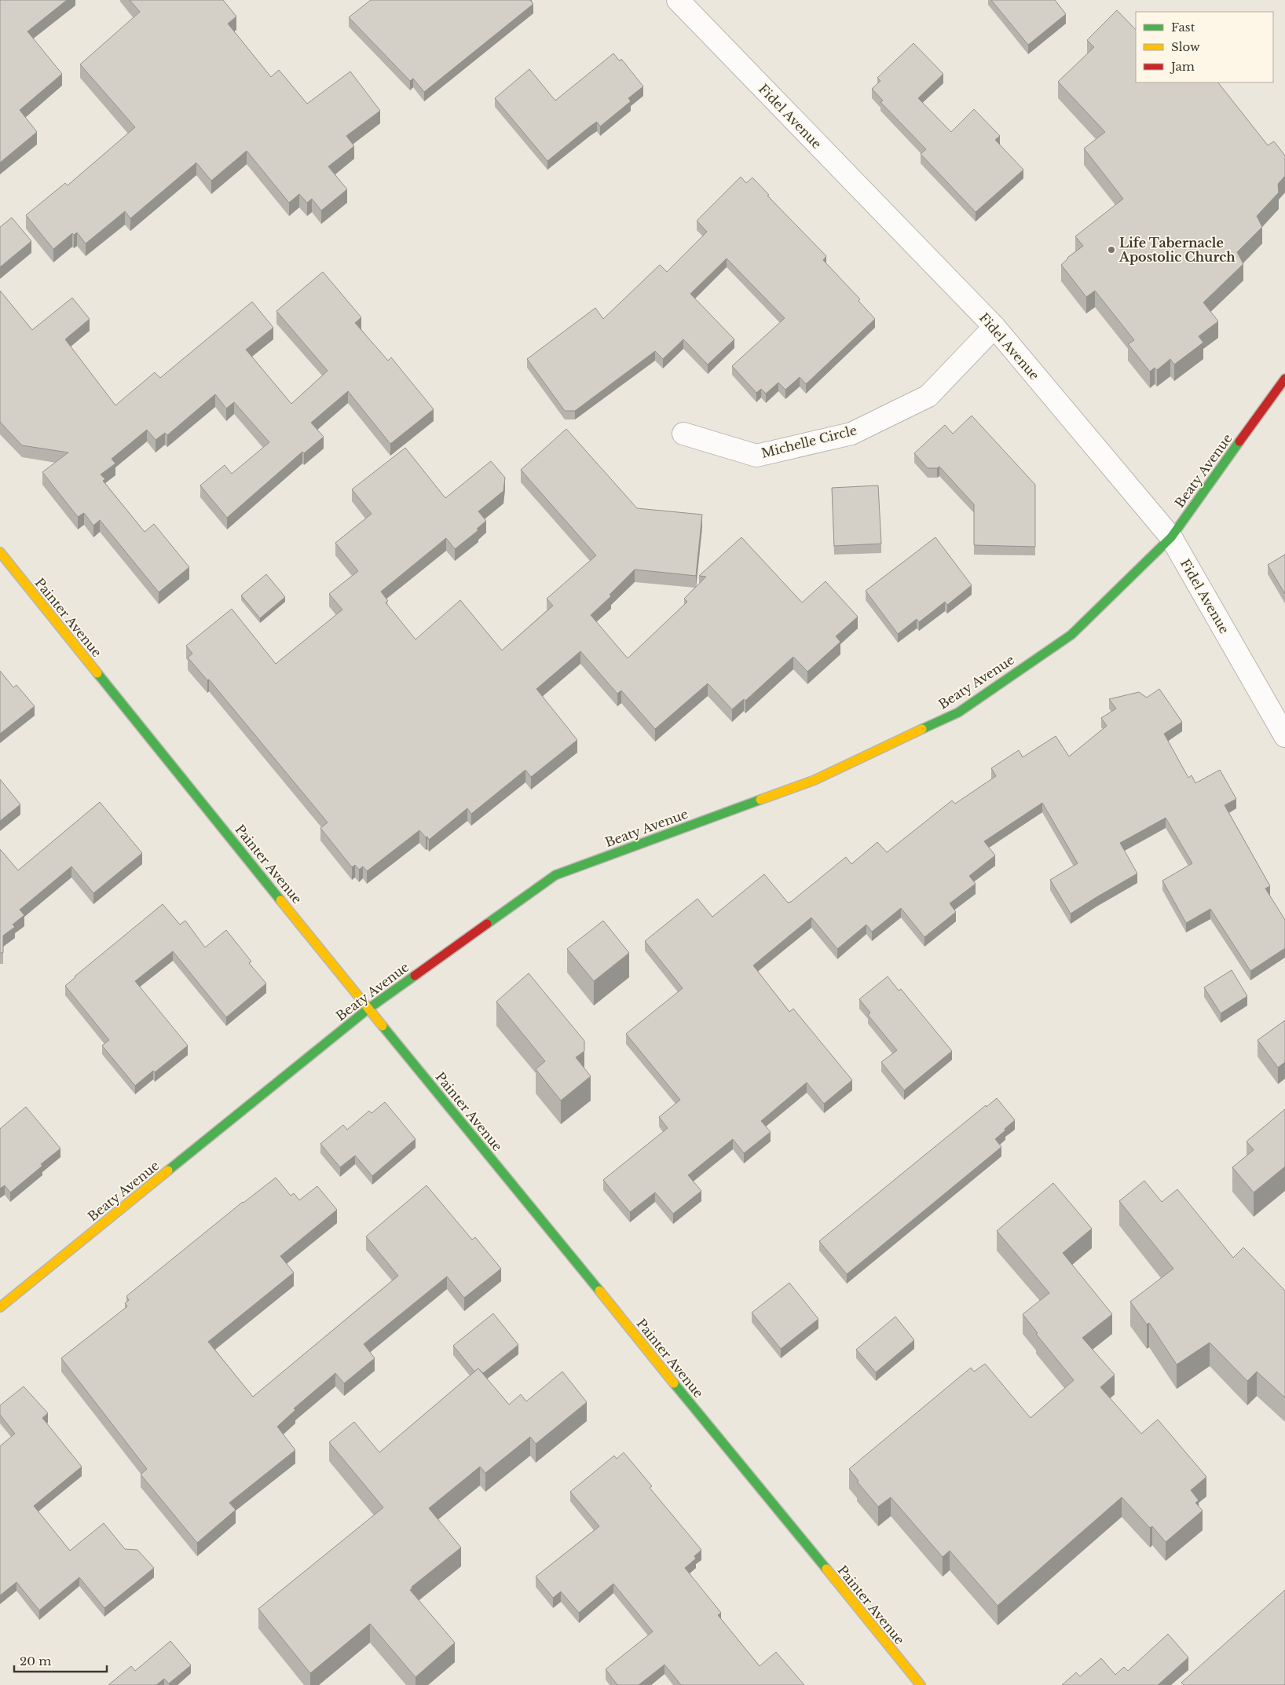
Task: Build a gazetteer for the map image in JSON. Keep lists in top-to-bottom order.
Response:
{
  "streets": {
    "street": [
      "Fidel Avenue",
      "Michelle Circle",
      "Beaty Avenue",
      "Painter Avenue"
    ]
  },
  "crossings": [
    ["Fidel Avenue", "Michelle Circle"],
    ["Fidel Avenue", "Beaty Avenue"],
    ["Beaty Avenue", "Painter Avenue"]
  ],
  "places": ["Life Tabernacle Apostolic Church"],
  "legend": ["Fast", "Slow", "Jam"],
  "scale_bar": "20 m"
}
